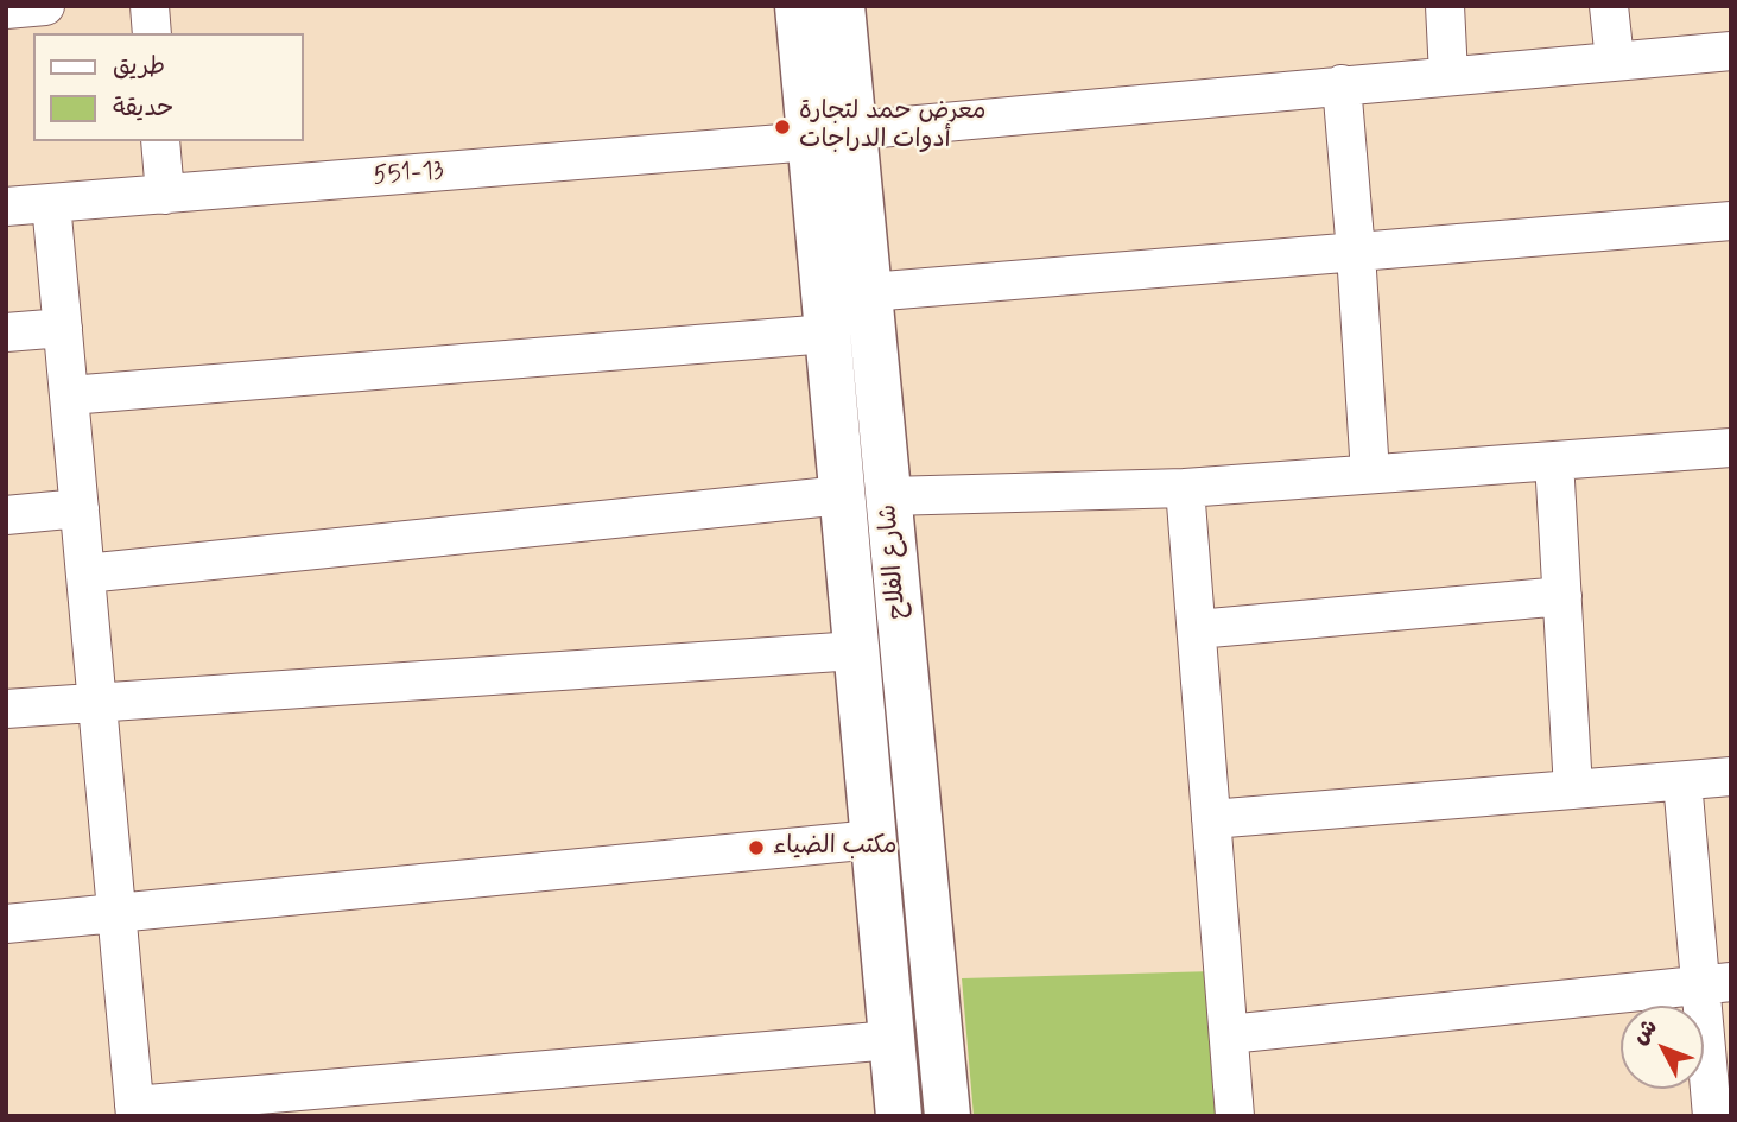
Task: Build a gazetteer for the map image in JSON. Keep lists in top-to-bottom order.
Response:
{
  "streets": {
    "main road": ["شارع الفلاح"],
    "street": ["551-13"]
  },
  "crossings": [
    ["551-13", "شارع الفلاح"]
  ],
  "places": ["معرض حمد لتجارة أدوات الدراجات", "مكتب الضياء"],
  "legend": ["طريق", "حديقة"],
  "north": "top left"
}
